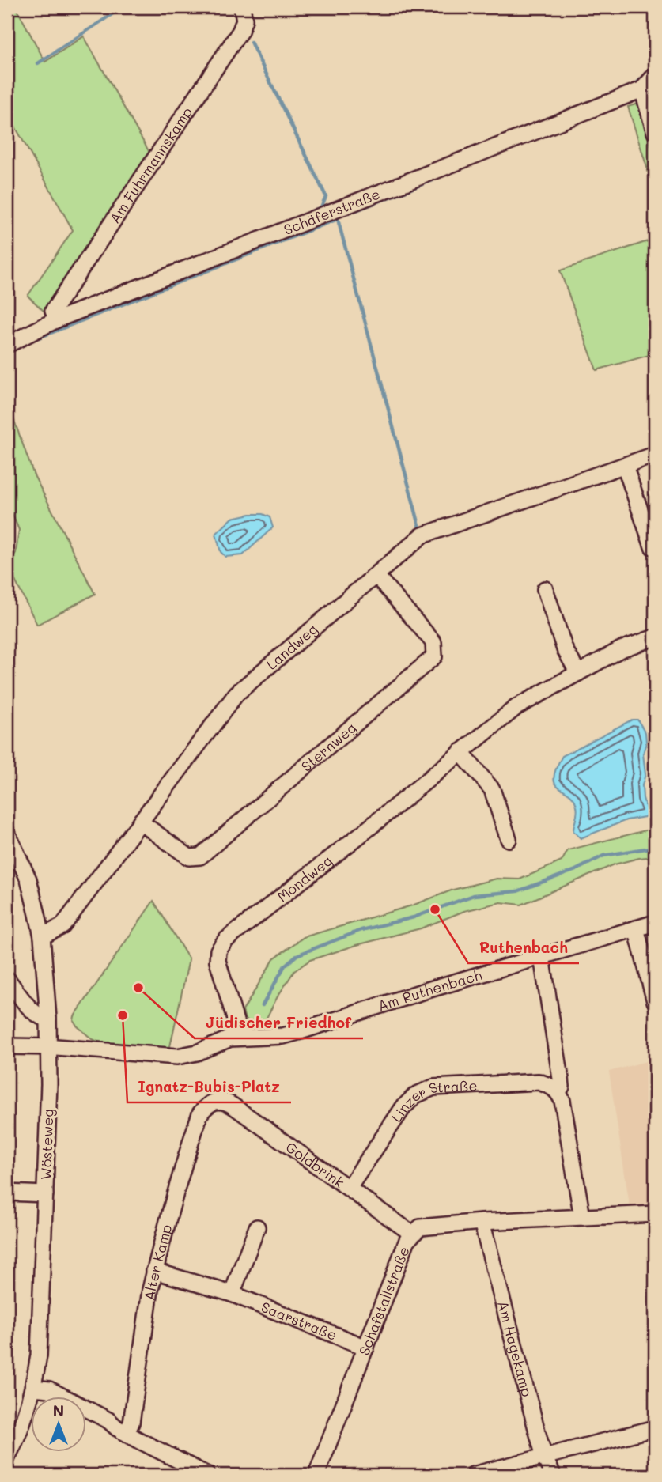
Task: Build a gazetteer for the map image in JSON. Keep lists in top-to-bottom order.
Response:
{
  "streets": {
    "street": [
      "Am Fuhrmannskamp",
      "Schäferstraße",
      "Landweg",
      "Sternweg",
      "Mondweg",
      "Am Ruthenbach",
      "Linzer Straße",
      "Wösteweg",
      "Goldbrink",
      "Alter Kamp",
      "Schafstallstraße",
      "Saarstraße",
      "Am Hagekamp"
    ]
  },
  "crossings": [
    ["Am Fuhrmannskamp", "Schäferstraße"],
    ["Landweg", "Sternweg"],
    ["Landweg", "Wösteweg"],
    ["Mondweg", "Am Ruthenbach"],
    ["Am Ruthenbach", "Wösteweg"],
    ["Linzer Straße", "Goldbrink"],
    ["Goldbrink", "Alter Kamp"],
    ["Goldbrink", "Schafstallstraße"],
    ["Alter Kamp", "Saarstraße"],
    ["Schafstallstraße", "Saarstraße"],
    ["Schafstallstraße", "Am Hagekamp"]
  ],
  "places": ["Ruthenbach", "Jüdischer Friedhof", "Ignatz-Bubis-Platz"],
  "north": "top"
}
